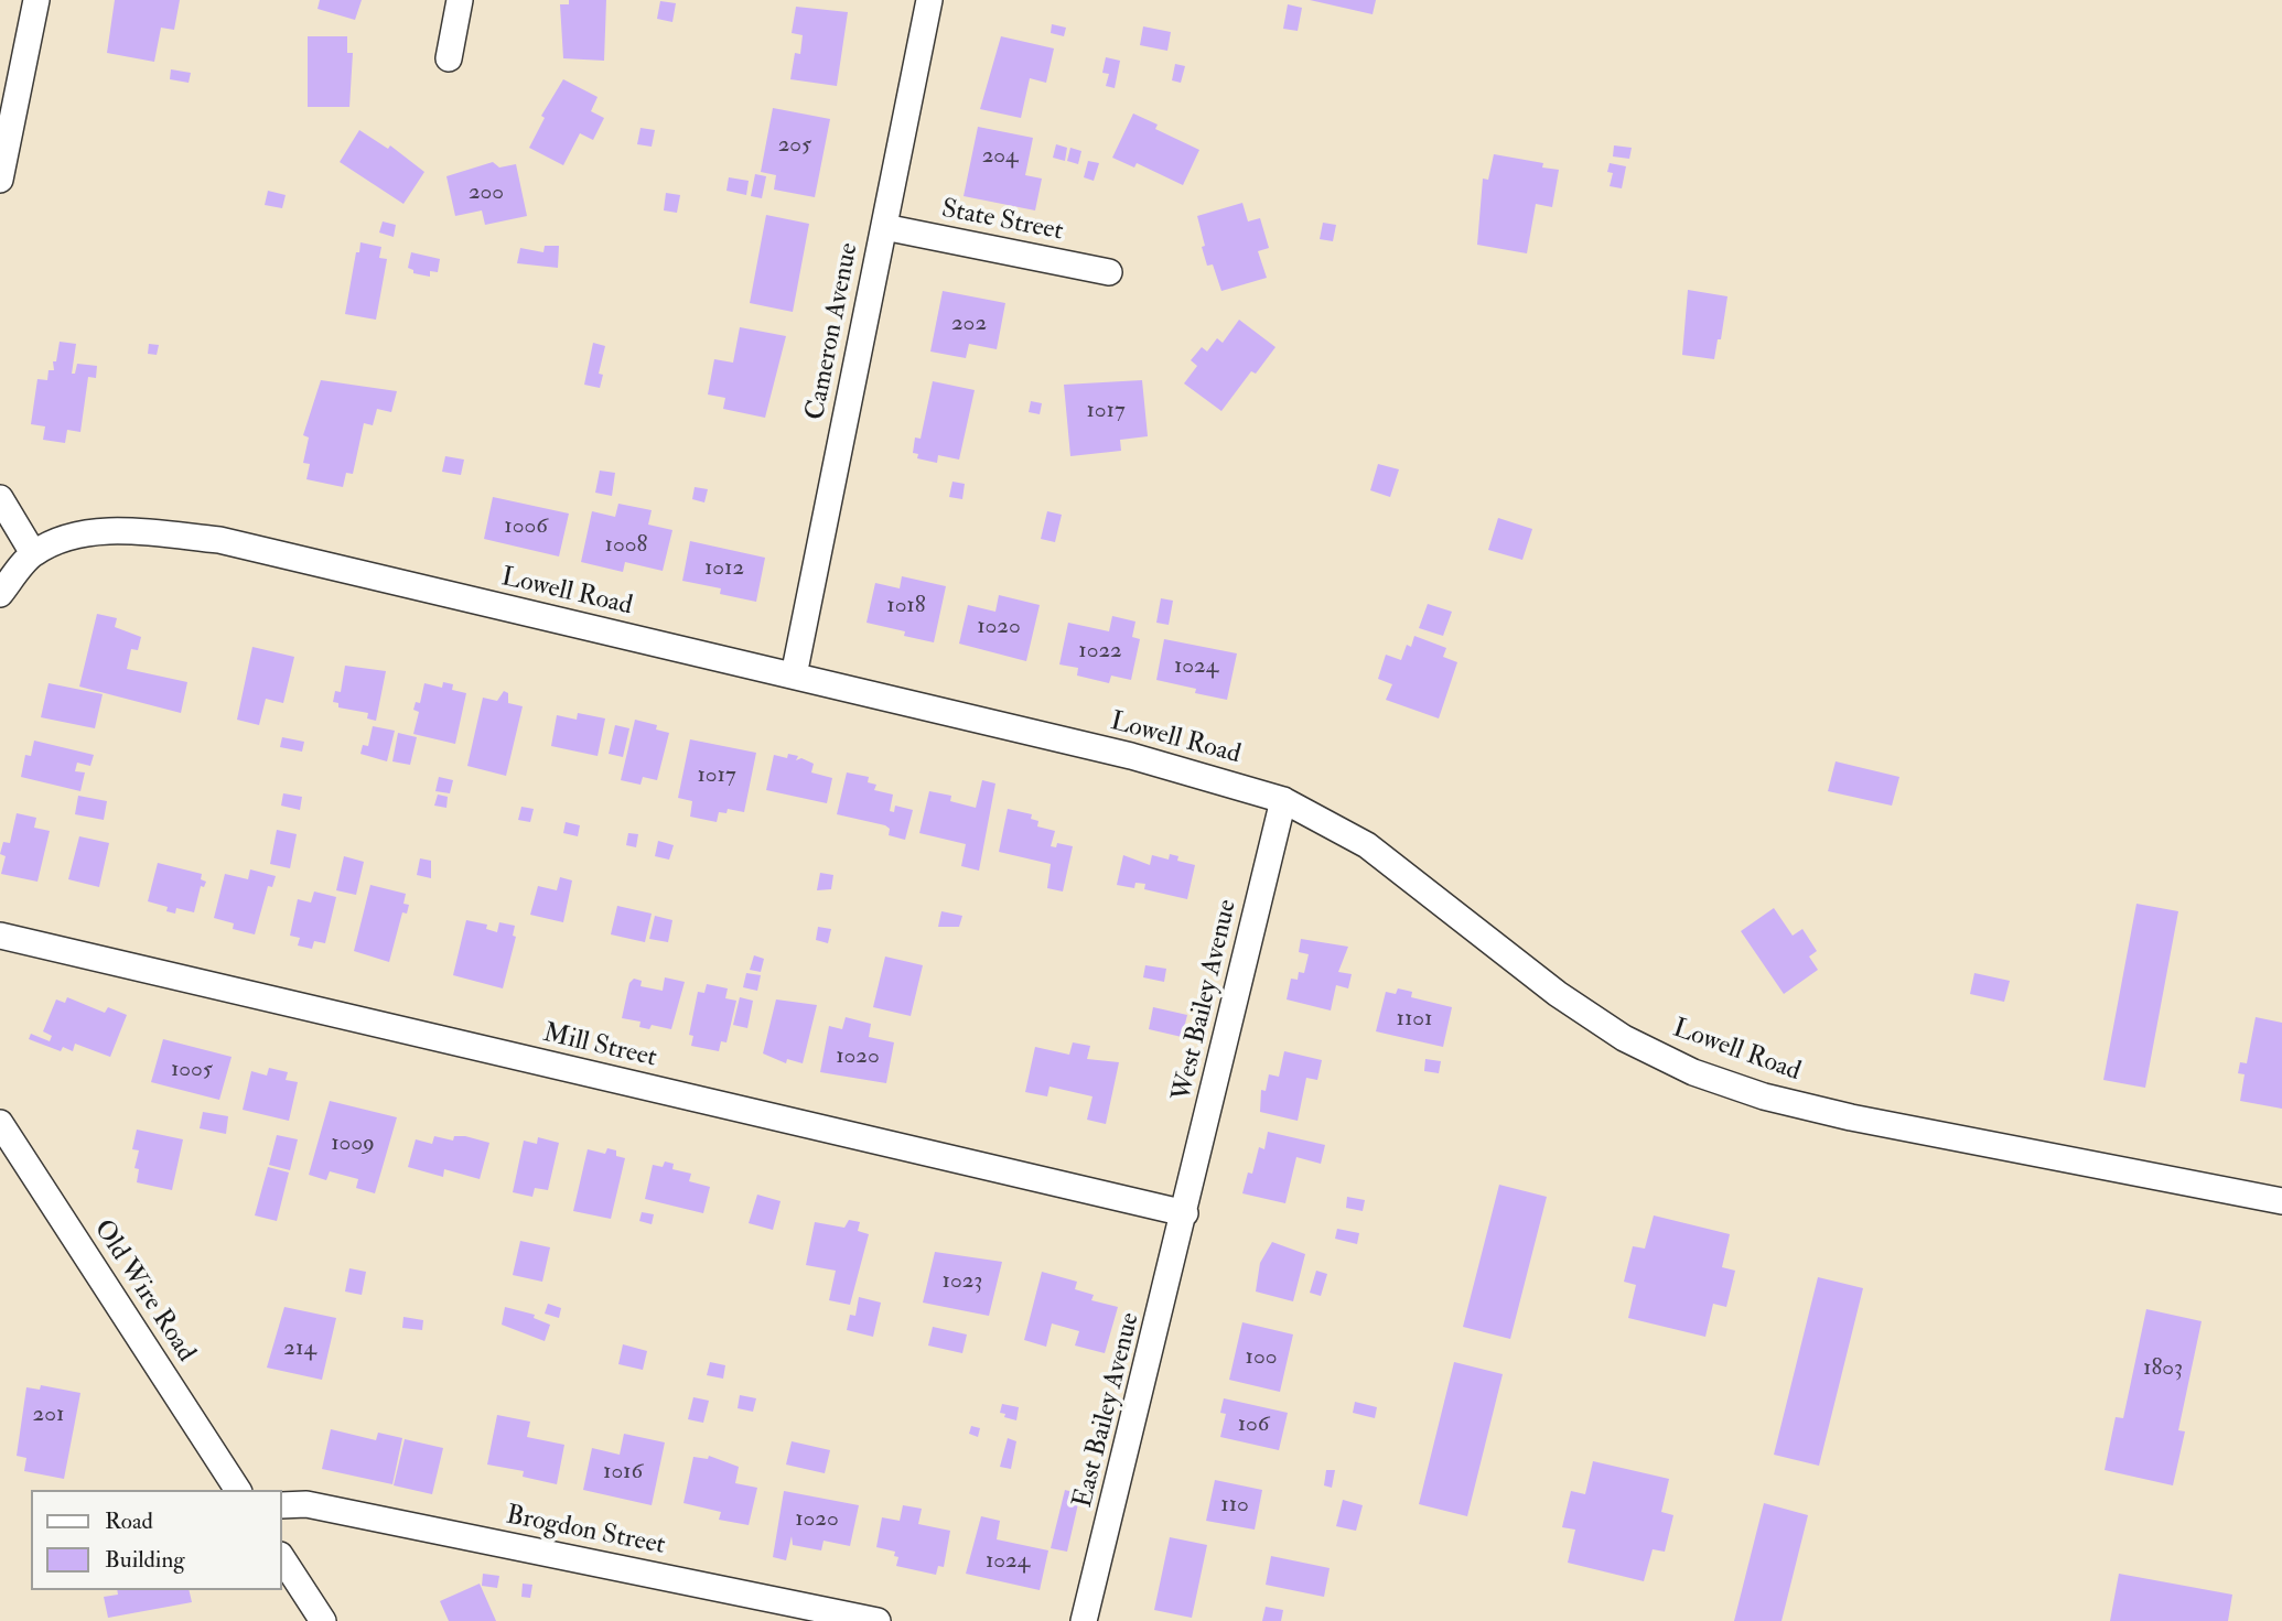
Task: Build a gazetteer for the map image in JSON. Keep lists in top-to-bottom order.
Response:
{
  "streets": {
    "street": [
      "State Street",
      "Cameron Avenue",
      "Lowell Road",
      "West Bailey Avenue",
      "Mill Street",
      "Old Wire Road",
      "East Bailey Avenue",
      "Brogdon Street"
    ]
  },
  "crossings": [
    ["State Street", "Cameron Avenue"],
    ["Cameron Avenue", "Lowell Road"],
    ["Lowell Road", "West Bailey Avenue"],
    ["West Bailey Avenue", "Mill Street"],
    ["West Bailey Avenue", "East Bailey Avenue"],
    ["Mill Street", "East Bailey Avenue"]
  ],
  "house_numbers": [
    "205",
    "204",
    "200",
    "202",
    "1017",
    "1006",
    "1008",
    "1012",
    "1018",
    "1020",
    "1022",
    "1024",
    "1017",
    "1101",
    "1020",
    "1005",
    "1009",
    "1023",
    "214",
    "100",
    "1803",
    "201",
    "106",
    "1016",
    "110",
    "1020",
    "1024"
  ],
  "legend": ["Road", "Building"]
}
